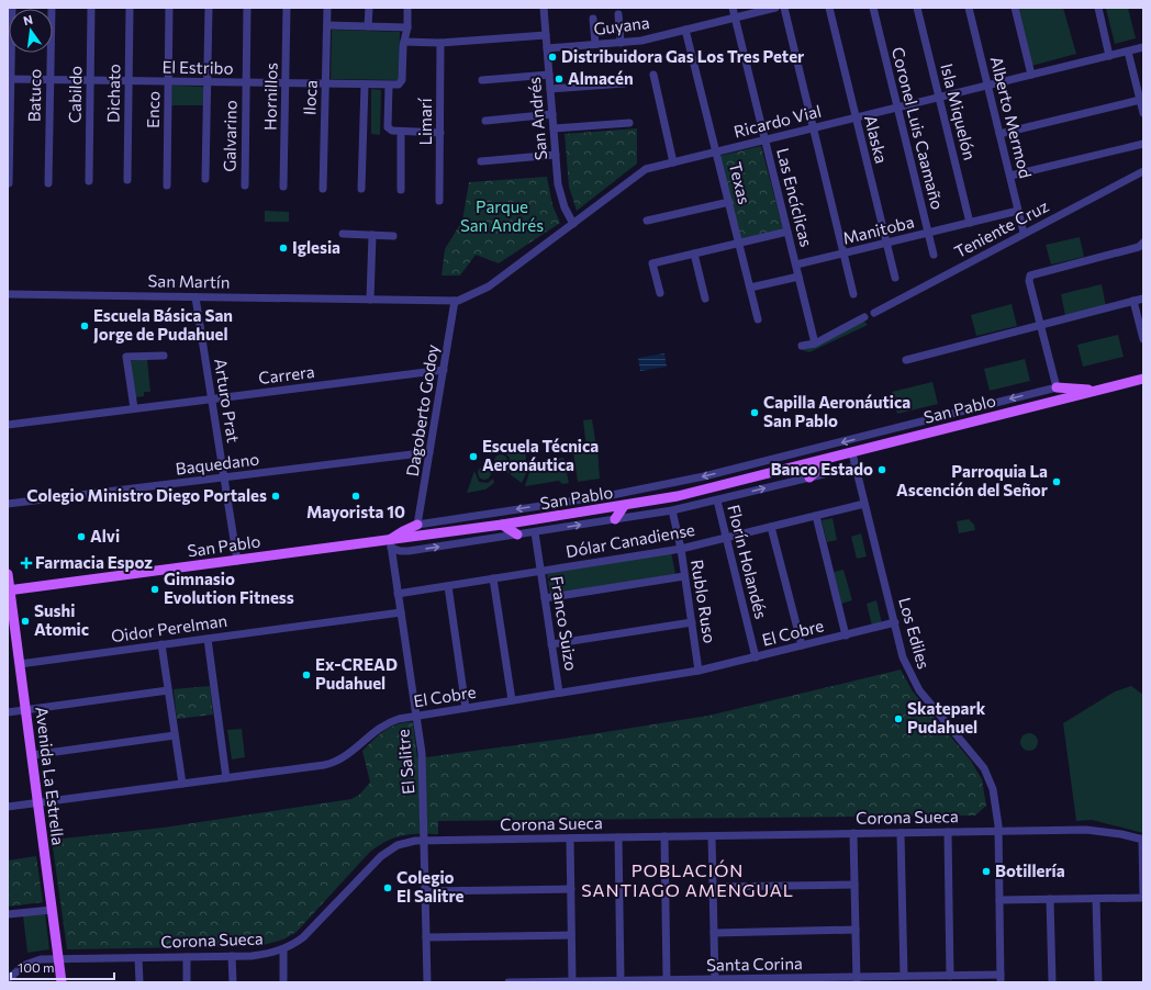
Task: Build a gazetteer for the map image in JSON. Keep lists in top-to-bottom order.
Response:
{
  "streets": {
    "main road": ["San Pablo", "Avenida La Estrella"],
    "street": [
      "Guyana",
      "El Estribo",
      "Dichato",
      "Cabildo",
      "Batuco",
      "Hornillos",
      "Iloca",
      "Enco",
      "Isla Miquelón",
      "Alberto Mermod",
      "San Andrés",
      "Limarí",
      "Ricardo Vial",
      "Coronel Luis Caamaño",
      "Galvarino",
      "Alaska",
      "Texas",
      "Las Encíclicas",
      "Teniente Cruz",
      "Manitoba",
      "San Martín",
      "Carrera",
      "Arturo Prat",
      "Dagoberto Godoy",
      "Baquedano",
      "Dólar Canadiense",
      "Florín Holandés",
      "Rublo Ruso",
      "Franco Suizo",
      "Oidor Perelman",
      "El Cobre",
      "Los Ediles",
      "El Salitre",
      "Corona Sueca",
      "Santa Corina"
    ]
  },
  "crossings": [
    ["Guyana", "San Andrés"],
    ["Guyana", "Texas"],
    ["Guyana", "Las Encíclicas"],
    ["El Estribo", "Dichato"],
    ["El Estribo", "Cabildo"],
    ["El Estribo", "Batuco"],
    ["El Estribo", "Hornillos"],
    ["El Estribo", "Iloca"],
    ["El Estribo", "Enco"],
    ["El Estribo", "Galvarino"],
    ["Isla Miquelón", "Ricardo Vial"],
    ["Isla Miquelón", "Manitoba"],
    ["Alberto Mermod", "Ricardo Vial"],
    ["Alberto Mermod", "Teniente Cruz"],
    ["Alberto Mermod", "Manitoba"],
    ["San Andrés", "Ricardo Vial"],
    ["Ricardo Vial", "Coronel Luis Caamaño"],
    ["Ricardo Vial", "Alaska"],
    ["Ricardo Vial", "Texas"],
    ["Ricardo Vial", "Las Encíclicas"],
    ["Ricardo Vial", "San Martín"],
    ["Ricardo Vial", "Dagoberto Godoy"],
    ["Coronel Luis Caamaño", "Manitoba"],
    ["Alaska", "Manitoba"],
    ["Las Encíclicas", "Manitoba"],
    ["San Martín", "Arturo Prat"],
    ["San Martín", "Dagoberto Godoy"],
    ["Carrera", "Arturo Prat"],
    ["Carrera", "Dagoberto Godoy"],
    ["Arturo Prat", "San Pablo"],
    ["Arturo Prat", "Baquedano"],
    ["San Pablo", "Dagoberto Godoy"],
    ["San Pablo", "Florín Holandés"],
    ["San Pablo", "Rublo Ruso"],
    ["San Pablo", "Franco Suizo"],
    ["San Pablo", "Los Ediles"],
    ["San Pablo", "El Salitre"],
    ["San Pablo", "Avenida La Estrella"],
    ["Dagoberto Godoy", "Baquedano"],
    ["Dólar Canadiense", "Florín Holandés"],
    ["Dólar Canadiense", "Rublo Ruso"],
    ["Dólar Canadiense", "Franco Suizo"],
    ["Dólar Canadiense", "Los Ediles"],
    ["Dólar Canadiense", "El Salitre"],
    ["Florín Holandés", "El Cobre"],
    ["Rublo Ruso", "El Cobre"],
    ["Franco Suizo", "El Cobre"],
    ["Oidor Perelman", "El Salitre"],
    ["Oidor Perelman", "Avenida La Estrella"],
    ["El Cobre", "Los Ediles"],
    ["El Cobre", "El Salitre"],
    ["El Cobre", "Avenida La Estrella"],
    ["Los Ediles", "Corona Sueca"],
    ["Los Ediles", "Santa Corina"],
    ["El Salitre", "Corona Sueca"],
    ["Avenida La Estrella", "Corona Sueca"]
  ],
  "districts": ["POBLACIÓN SANTIAGO AMENGUAL"],
  "parks": ["Parque San Andrés"],
  "places": {
    "other": [
      "Distribuidora Gas Los Tres Peter",
      "Almacén",
      "Iglesia",
      "Escuela Básica San Jorge de Pudahuel",
      "Capilla Aeronáutica San Pablo",
      "Escuela Técnica Aeronáutica",
      "Banco Estado",
      "Parroquia La Ascención del Señor",
      "Colegio Ministro Diego Portales",
      "Mayorista 10",
      "Alvi",
      "Gimnasio Evolution Fitness",
      "Sushi Atomic",
      "Ex-CREAD Pudahuel",
      "Skatepark Pudahuel",
      "Botillería",
      "Colegio El Salitre"
    ],
    "health": ["Farmacia Espoz"]
  },
  "scale_bar": "100 m",
  "north": "top"
}
